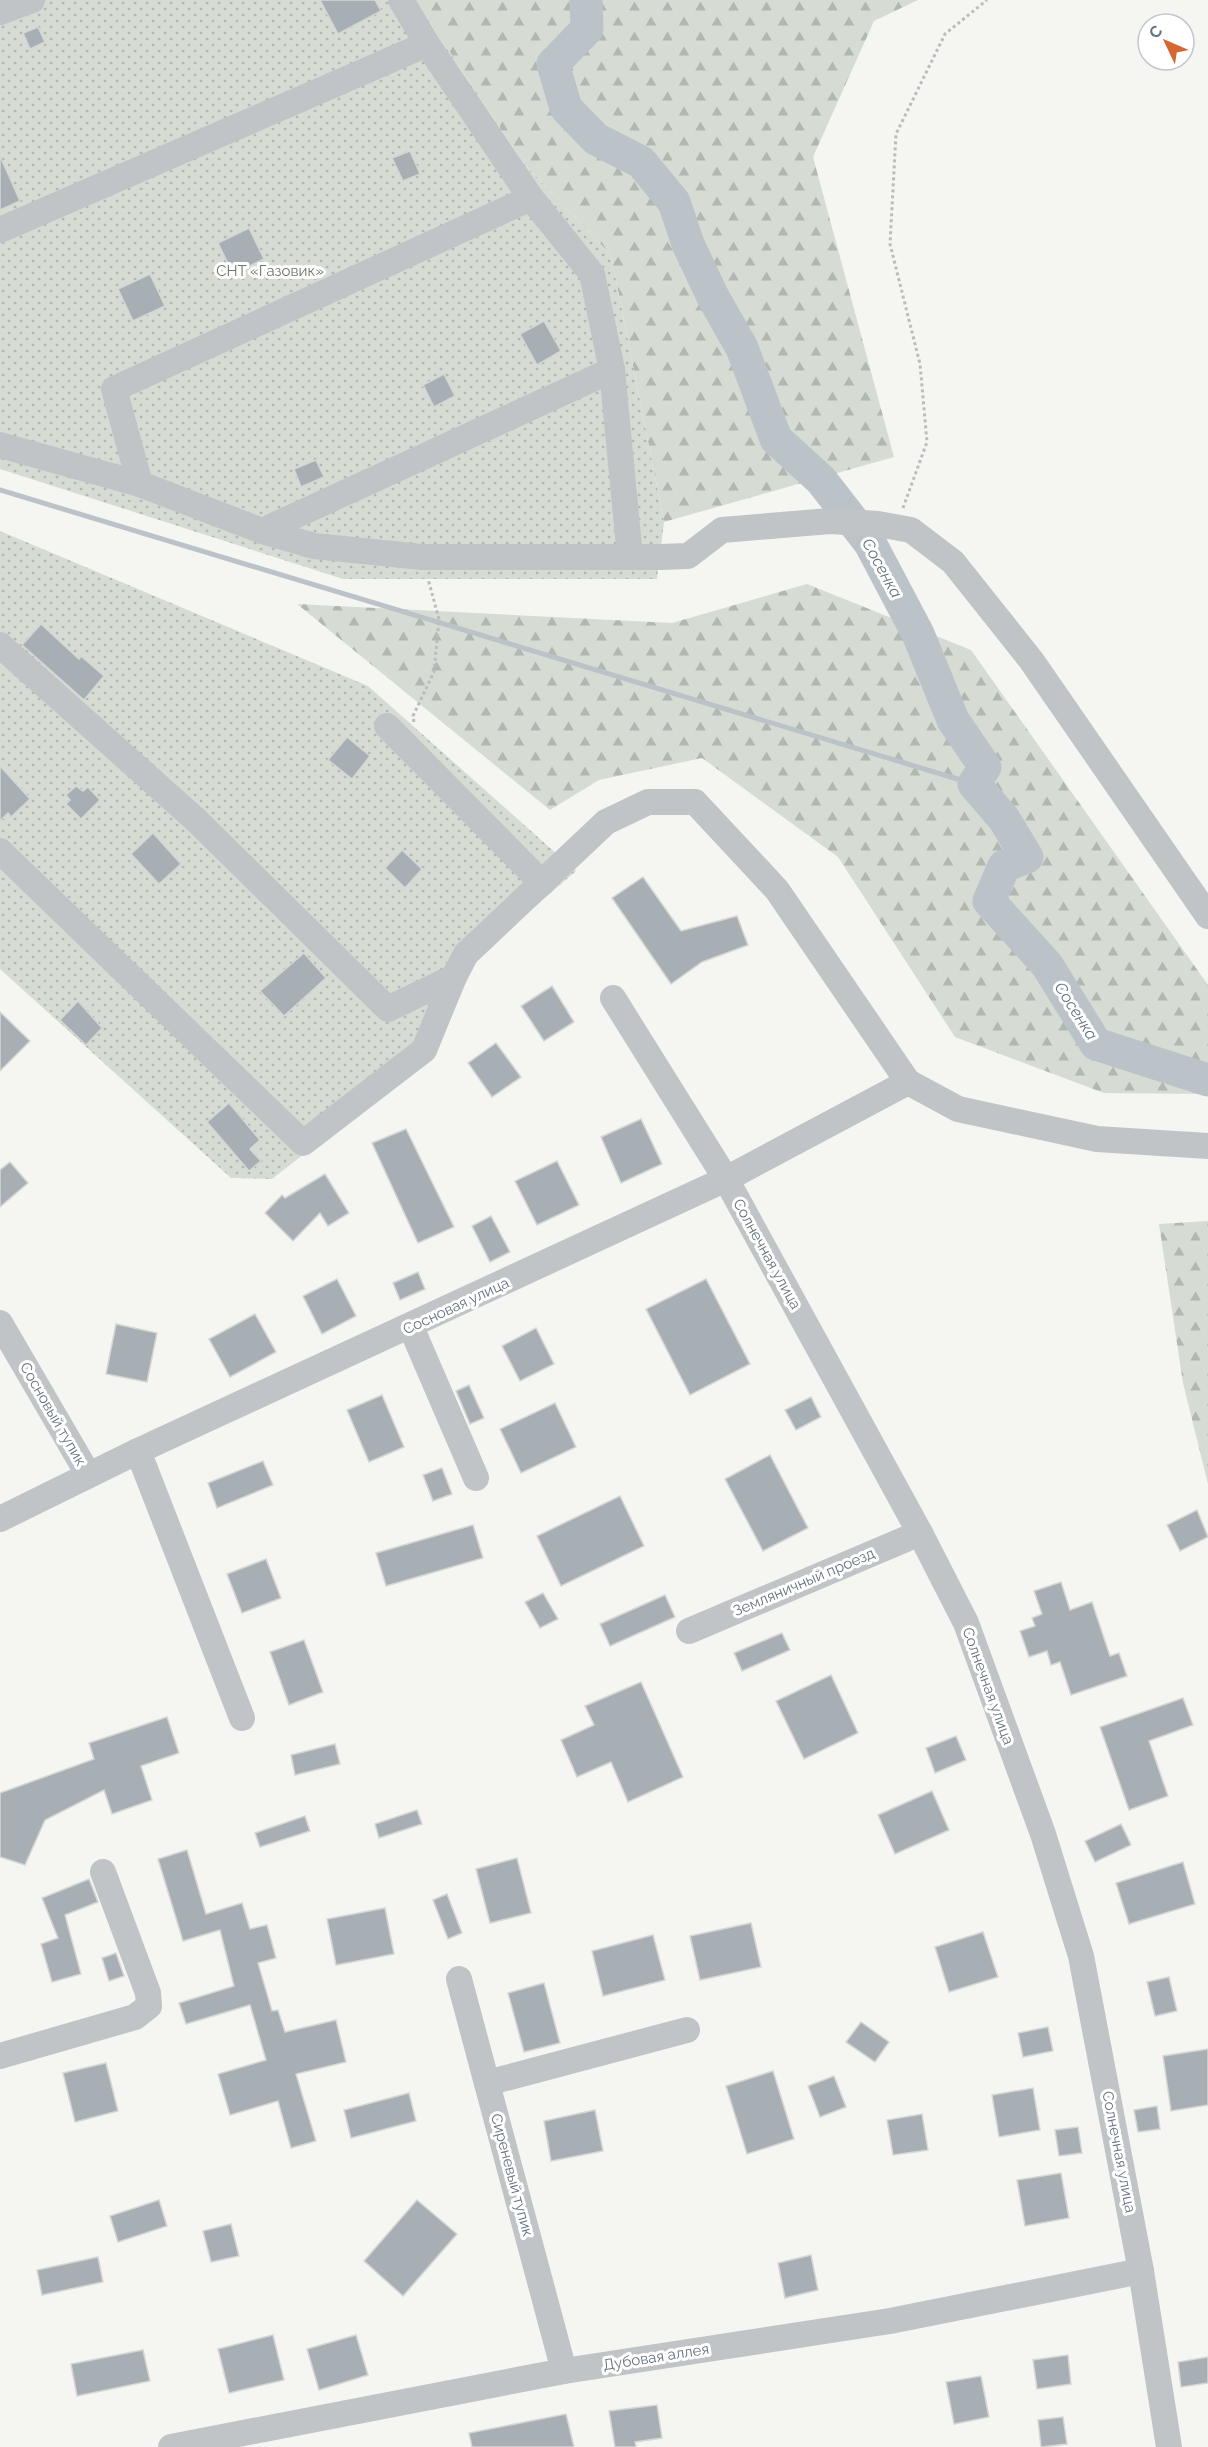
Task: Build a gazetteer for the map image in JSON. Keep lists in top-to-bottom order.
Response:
{
  "streets": {
    "lane": [
      "Солнечная улица",
      "Сосновая улица",
      "Сосновый тупик",
      "Земляничный проезд",
      "Сиреневый тупик",
      "Дубовая аллея"
    ]
  },
  "crossings": [
    ["Солнечная улица", "Сосновая улица"],
    ["Солнечная улица", "Земляничный проезд"],
    ["Солнечная улица", "Дубовая аллея"],
    ["Сосновая улица", "Сосновый тупик"],
    ["Сиреневый тупик", "Дубовая аллея"]
  ],
  "water": ["Сосенка"],
  "parks": ["СНТ «Газовик»"],
  "north": "top left"
}
